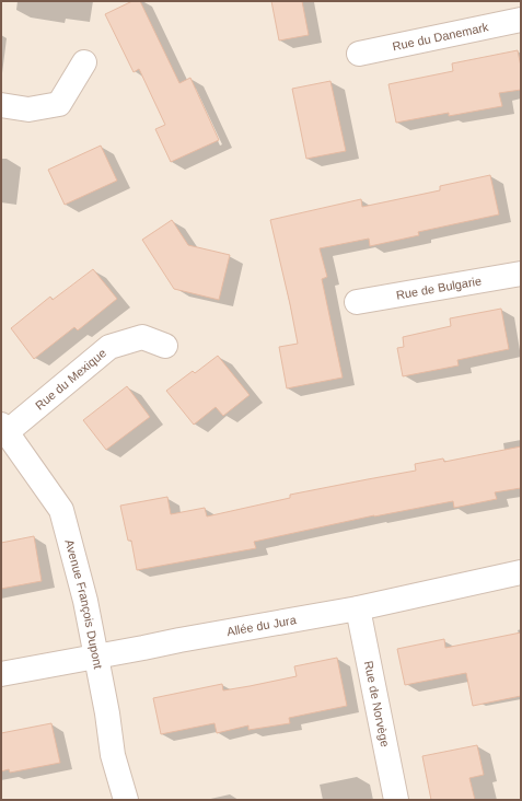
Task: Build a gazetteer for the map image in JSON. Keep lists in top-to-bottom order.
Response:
{
  "streets": {
    "street": [
      "Rue du Danemark",
      "Rue de Bulgarie",
      "Rue du Mexique",
      "Avenue François Dupont",
      "Allée du Jura",
      "Rue de Norvège"
    ]
  },
  "crossings": [
    ["Rue du Mexique", "Avenue François Dupont"],
    ["Avenue François Dupont", "Allée du Jura"],
    ["Allée du Jura", "Rue de Norvège"]
  ]
}
